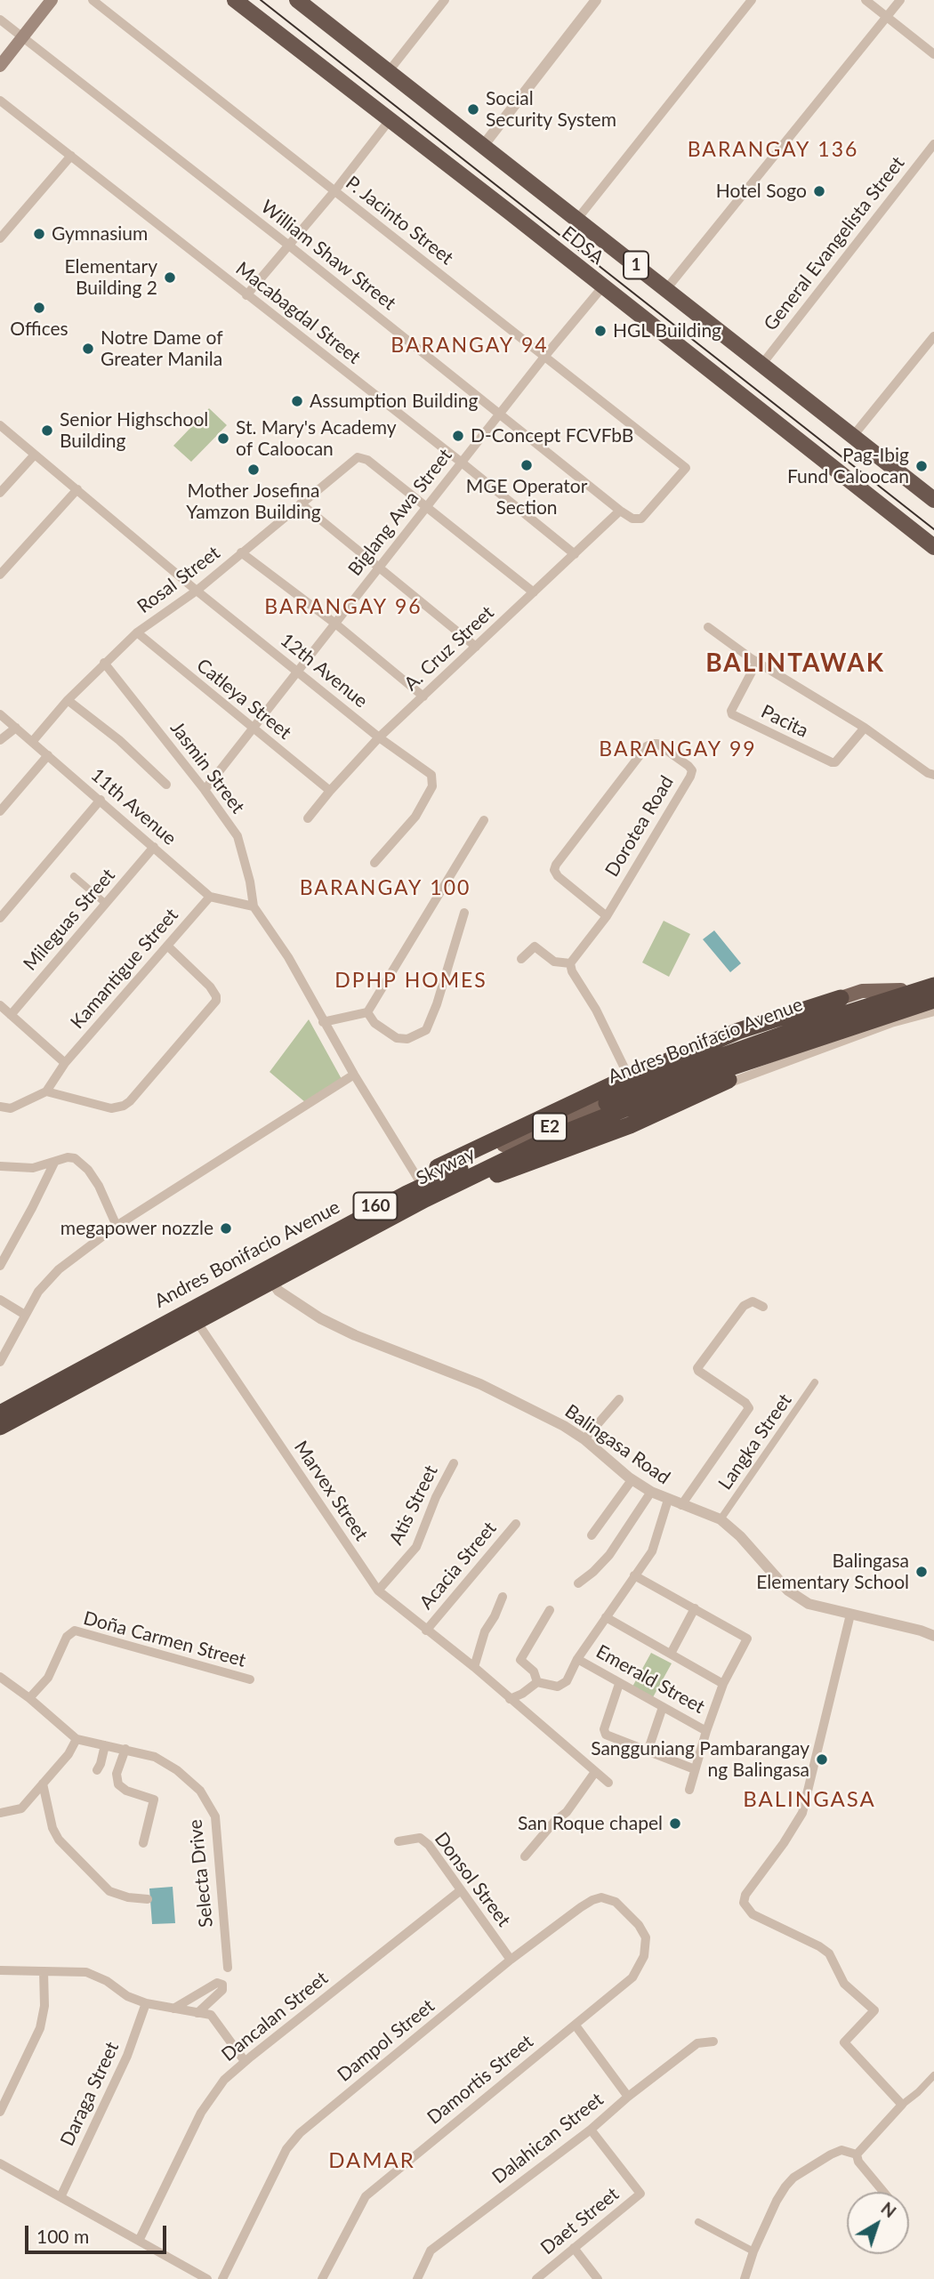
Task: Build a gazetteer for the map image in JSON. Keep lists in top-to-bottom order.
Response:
{
  "streets": {
    "highway": [
      "EDSA",
      "1",
      "E2",
      "Skyway"
    ],
    "main road": ["Andres Bonifacio Avenue", "160"],
    "street": [
      "P. Jacinto Street",
      "General Evangelista Street",
      "William Shaw Street",
      "Macabagdal Street",
      "Biglang Awa Street",
      "Rosal Street",
      "A. Cruz Street",
      "12th Avenue",
      "Catleya Street",
      "Pacita",
      "Jasmin Street",
      "11th Avenue",
      "Dorotea Road",
      "Mileguas Street",
      "Kamantigue Street",
      "Langka Street",
      "Balingasa Road",
      "Marvex Street",
      "Atis Street",
      "Acacia Street",
      "Doña Carmen Street",
      "Emerald Street",
      "Selecta Drive",
      "Donsol Street",
      "Dancalan Street",
      "Dampol Street",
      "Damortis Street",
      "Daraga Street",
      "Dalahican Street",
      "Daet Street"
    ]
  },
  "crossings": [
    ["P. Jacinto Street", "William Shaw Street"],
    ["P. Jacinto Street", "Biglang Awa Street"],
    ["P. Jacinto Street", "A. Cruz Street"],
    ["General Evangelista Street", "EDSA"],
    ["EDSA", "Biglang Awa Street"],
    ["William Shaw Street", "Biglang Awa Street"],
    ["William Shaw Street", "A. Cruz Street"],
    ["Macabagdal Street", "Biglang Awa Street"],
    ["Macabagdal Street", "A. Cruz Street"],
    ["Biglang Awa Street", "Rosal Street"],
    ["Biglang Awa Street", "12th Avenue"],
    ["Biglang Awa Street", "Catleya Street"],
    ["Biglang Awa Street", "Jasmin Street"],
    ["Rosal Street", "12th Avenue"],
    ["Rosal Street", "Catleya Street"],
    ["Rosal Street", "Jasmin Street"],
    ["Rosal Street", "11th Avenue"],
    ["A. Cruz Street", "12th Avenue"],
    ["A. Cruz Street", "Catleya Street"],
    ["Jasmin Street", "11th Avenue"],
    ["11th Avenue", "Mileguas Street"],
    ["11th Avenue", "Kamantigue Street"],
    ["Andres Bonifacio Avenue", "Skyway"],
    ["Andres Bonifacio Avenue", "Balingasa Road"],
    ["Andres Bonifacio Avenue", "Marvex Street"],
    ["Langka Street", "Balingasa Road"],
    ["Marvex Street", "Atis Street"],
    ["Marvex Street", "Acacia Street"],
    ["Doña Carmen Street", "Selecta Drive"],
    ["Donsol Street", "Dancalan Street"],
    ["Donsol Street", "Dampol Street"],
    ["Dampol Street", "Damortis Street"],
    ["Dalahican Street", "Daet Street"]
  ],
  "districts": [
    "BARANGAY 136",
    "BARANGAY 94",
    "BARANGAY 96",
    "BALINTAWAK",
    "BARANGAY 99",
    "BARANGAY 100",
    "DPHP HOMES",
    "BALINGASA",
    "DAMAR"
  ],
  "places": [
    "Social Security System",
    "Hotel Sogo",
    "Gymnasium",
    "Elementary Building 2",
    "Offices",
    "HGL Building",
    "Notre Dame of Greater Manila",
    "Assumption Building",
    "Senior Highschool Building",
    "D-Concept FCVFbB",
    "St. Mary's Academy of Caloocan",
    "MGE Operator Section",
    "Pag-Ibig Fund Caloocan",
    "Mother Josefina Yamzon Building",
    "megapower nozzle",
    "Balingasa Elementary School",
    "Sangguniang Pambarangay ng Balingasa",
    "San Roque chapel"
  ],
  "scale_bar": "100 m",
  "north": "top right"
}
